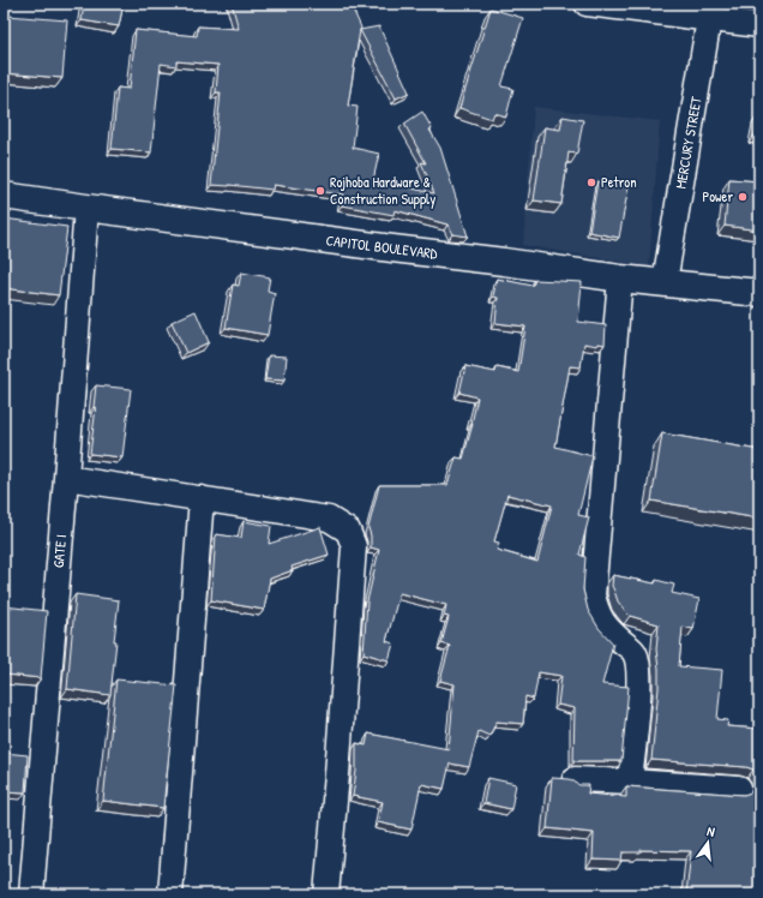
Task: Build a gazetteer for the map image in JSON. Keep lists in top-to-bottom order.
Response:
{
  "streets": {
    "main road": ["CAPITOL BOULEVARD"],
    "street": ["MERCURY STREET", "GATE I"]
  },
  "crossings": [
    ["MERCURY STREET", "CAPITOL BOULEVARD"],
    ["CAPITOL BOULEVARD", "GATE I"]
  ],
  "places": ["Petron", "Rojhoba Hardware & Construction Supply", "Power"],
  "north": "top"
}
